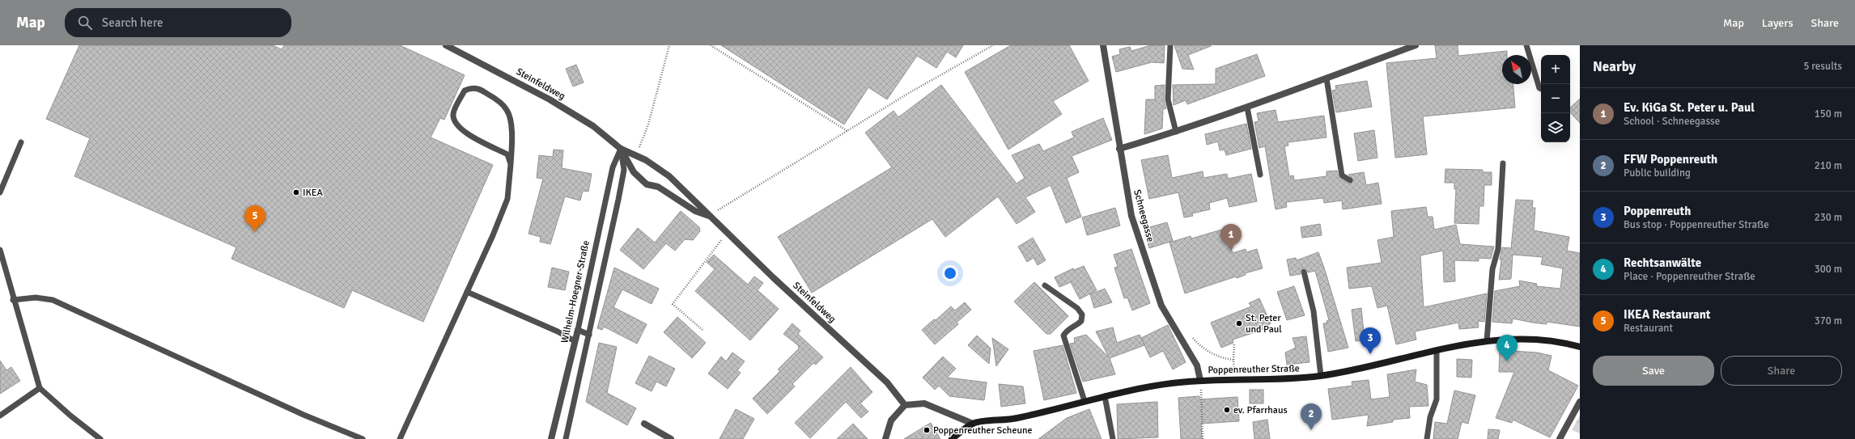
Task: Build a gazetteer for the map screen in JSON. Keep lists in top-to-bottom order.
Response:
{
  "streets": {
    "street": [
      "Steinfeldweg",
      "Schneegasse",
      "Wilhelm-Hoegner-Straße",
      "Poppenreuther Straße"
    ]
  },
  "crossings": [
    ["Steinfeldweg", "Wilhelm-Hoegner-Straße"],
    ["Schneegasse", "Poppenreuther Straße"]
  ],
  "places": [
    "IKEA",
    "St. Peter und Paul",
    "ev. Pfarrhaus",
    "Poppenreuther Scheune"
  ],
  "north": "top left",
  "page": {
    "header": "Map",
    "search": "Search here",
    "nav": ["Map", "Layers", "Share"],
    "heading": ["Nearby", "5 results"],
    "map_buttons": ["+", "−"],
    "list": [
      {
        "mark": "1",
        "name": "Ev. KiGa St. Peter u. Paul",
        "note": "School · Schneegasse",
        "value": "150 m"
      },
      {
        "mark": "2",
        "name": "FFW Poppenreuth",
        "note": "Public building",
        "value": "210 m"
      },
      {
        "mark": "3",
        "name": "Poppenreuth",
        "note": "Bus stop · Poppenreuther Straße",
        "value": "230 m"
      },
      {
        "mark": "4",
        "name": "Rechtsanwälte",
        "note": "Place · Poppenreuther Straße",
        "value": "300 m"
      },
      {
        "mark": "5",
        "name": "IKEA Restaurant",
        "note": "Restaurant",
        "value": "370 m"
      }
    ],
    "pins": [
      "5",
      "1",
      "3",
      "4",
      "2"
    ],
    "buttons": ["Save", "Share"]
  }
}
